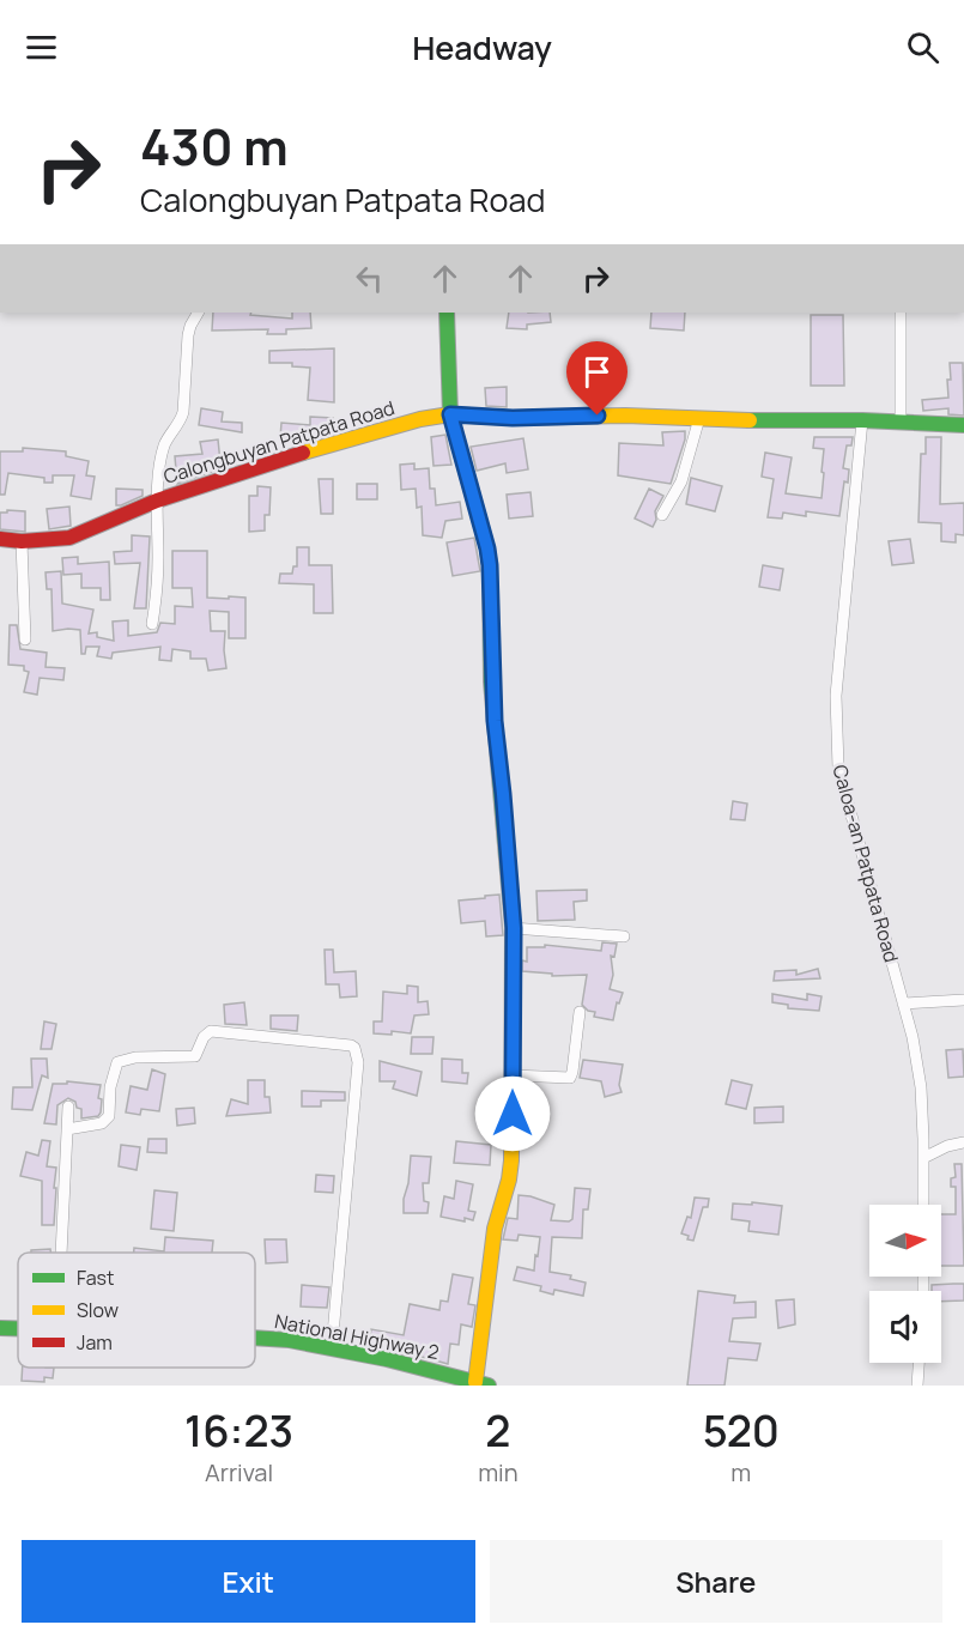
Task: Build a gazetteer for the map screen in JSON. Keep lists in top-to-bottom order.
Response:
{
  "streets": {
    "street": ["Calongbuyan Patpata Road", "Caloa-an Patpata Road", "National Highway 2"]
  },
  "crossings": [
    ["Calongbuyan Patpata Road", "Caloa-an Patpata Road"]
  ],
  "legend": ["Fast", "Slow", "Jam"],
  "north": "right",
  "page": {
    "header": "Headway",
    "turn": ["430 m", "Calongbuyan Patpata Road"],
    "eta": [
      "16:23",
      "Arrival",
      "2",
      "min",
      "520",
      "m"
    ],
    "buttons": ["Exit", "Share"]
  }
}
